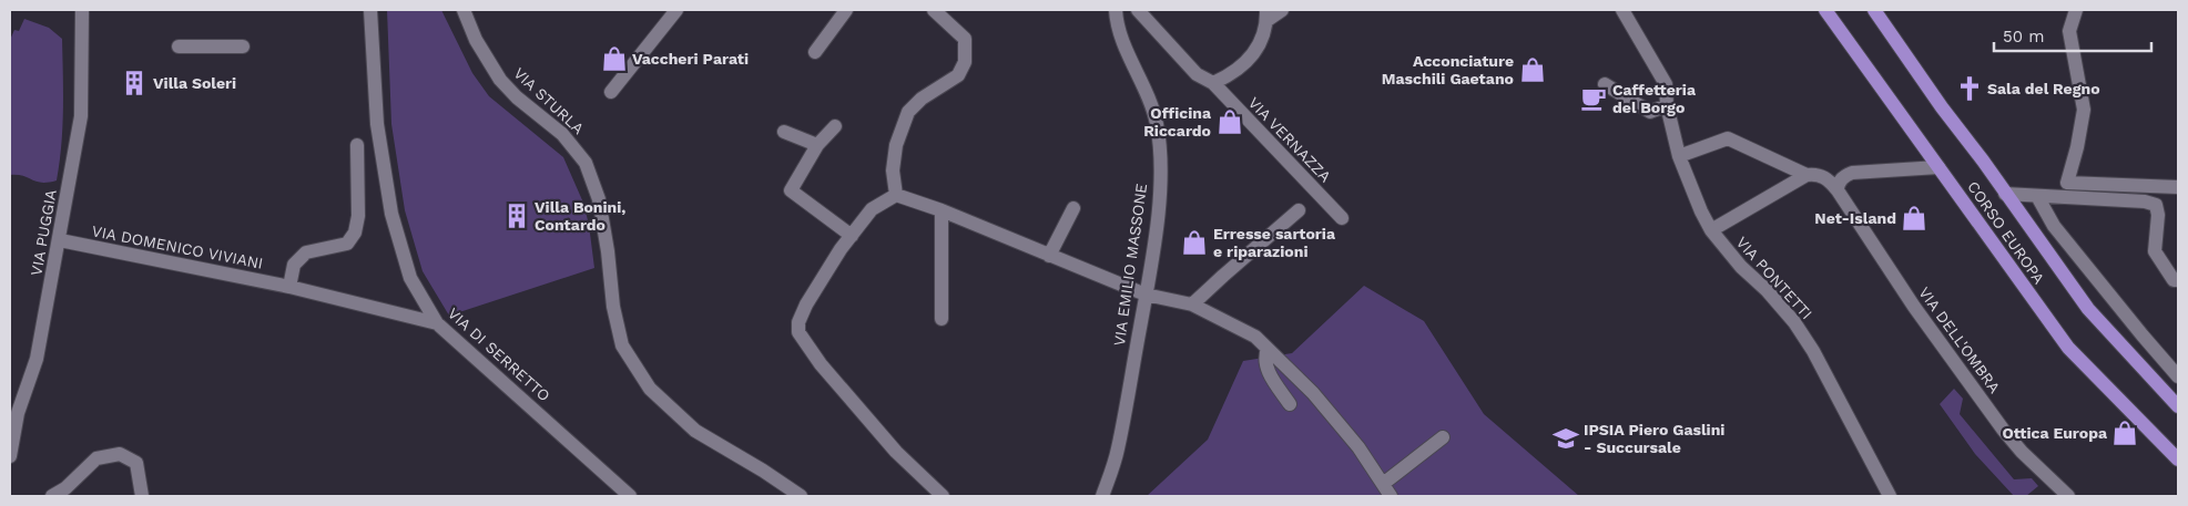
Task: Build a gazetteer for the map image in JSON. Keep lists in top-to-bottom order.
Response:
{
  "streets": {
    "main road": ["CORSO EUROPA"],
    "street": [
      "VIA STURLA",
      "VIA VERNAZZA",
      "VIA PUGGIA",
      "VIA DOMENICO VIVIANI",
      "VIA EMILIO MASSONE",
      "VIA PONTETTI",
      "VIA DELL'OMBRA",
      "VIA DI SERRETTO"
    ]
  },
  "crossings": [
    ["VIA PUGGIA", "VIA DOMENICO VIVIANI"],
    ["VIA DOMENICO VIVIANI", "VIA DI SERRETTO"],
    ["VIA PONTETTI", "VIA DELL'OMBRA"]
  ],
  "places": {
    "shop": [
      "Vaccheri Parati",
      "Acconciature Maschili Gaetano",
      "Officina Riccardo",
      "Net-Island",
      "Erresse sartoria e riparazioni",
      "Ottica Europa"
    ],
    "building": ["Villa Soleri", "Villa Bonini, Contardo"],
    "church": ["Sala del Regno"],
    "cafe": ["Caffetteria del Borgo"],
    "school or university": ["IPSIA Piero Gaslini - Succursale"]
  },
  "scale_bar": "50 m"
}
